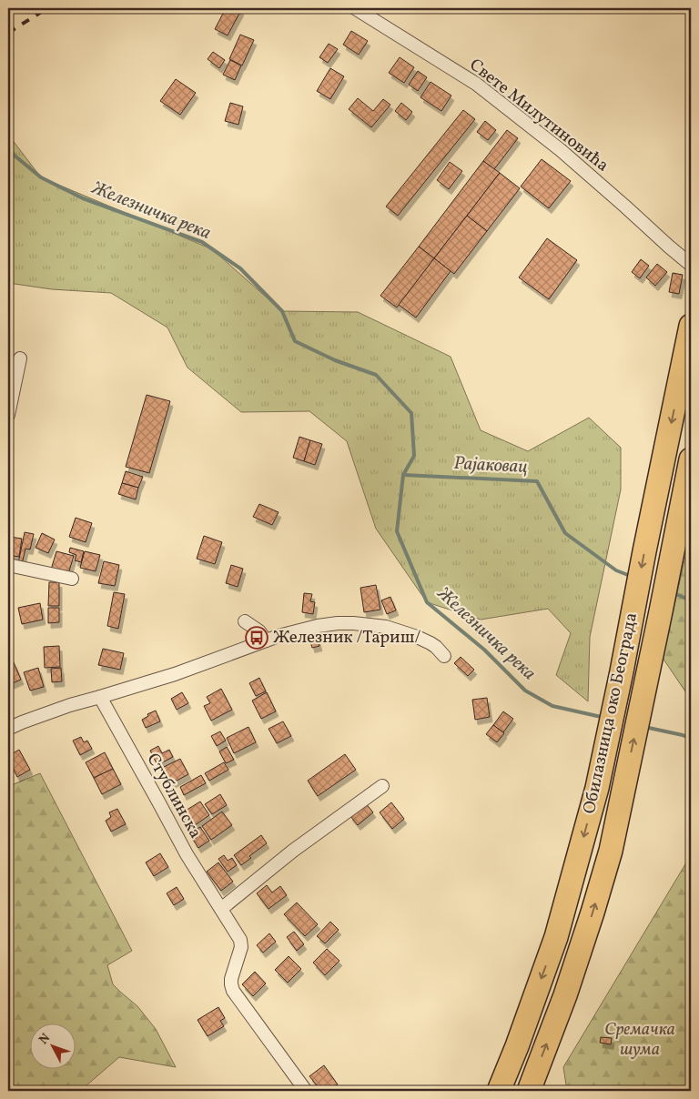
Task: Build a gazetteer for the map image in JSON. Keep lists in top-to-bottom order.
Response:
{
  "streets": {
    "highway": ["Обилазница око Београда"],
    "street": ["Свете Милутиновића", "Стублинска"]
  },
  "water": ["Железничка река", "Рајаковац"],
  "parks": ["Сремачка шума"],
  "places": {
    "bus stop": ["Железник /Тариш/"]
  },
  "north": "top left"
}
